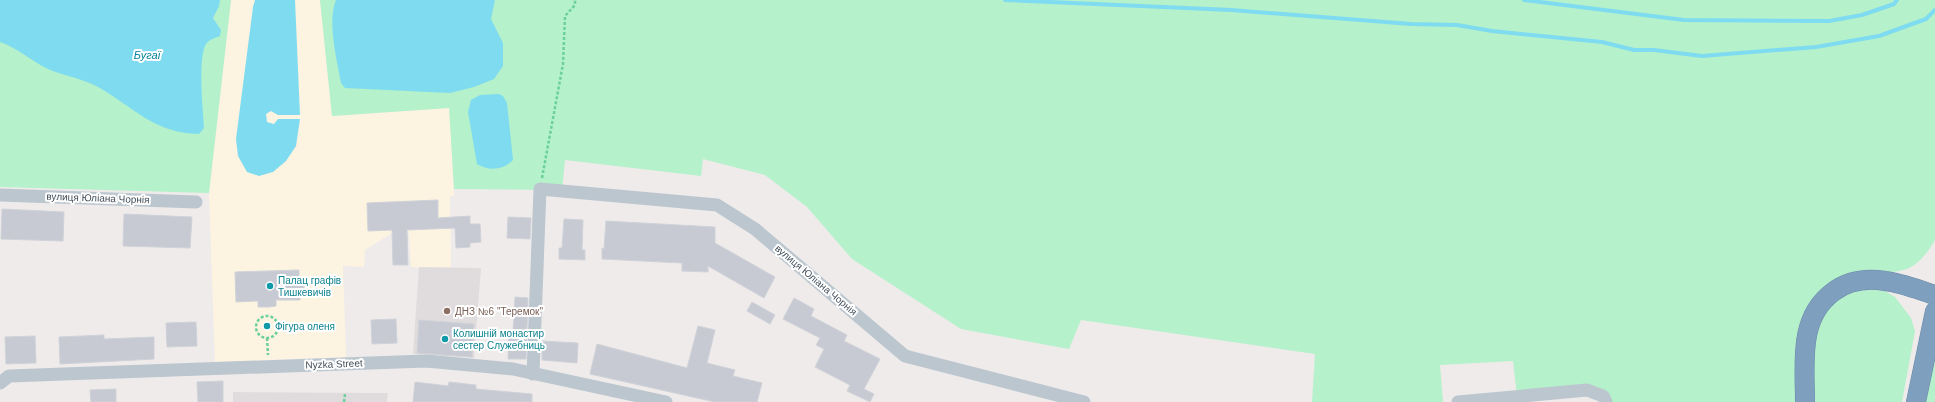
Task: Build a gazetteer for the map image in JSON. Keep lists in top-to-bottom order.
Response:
{
  "streets": {
    "street": ["вулиця Юліана Чорнія", "Nyzka Street"]
  },
  "water": ["Бугаї"],
  "places": [
    "Палац графів Тишкевичів",
    "ДНЗ №6 \"Теремок\"",
    "Фігура оленя",
    "Колишній монастир сестер Служебниць"
  ]
}
